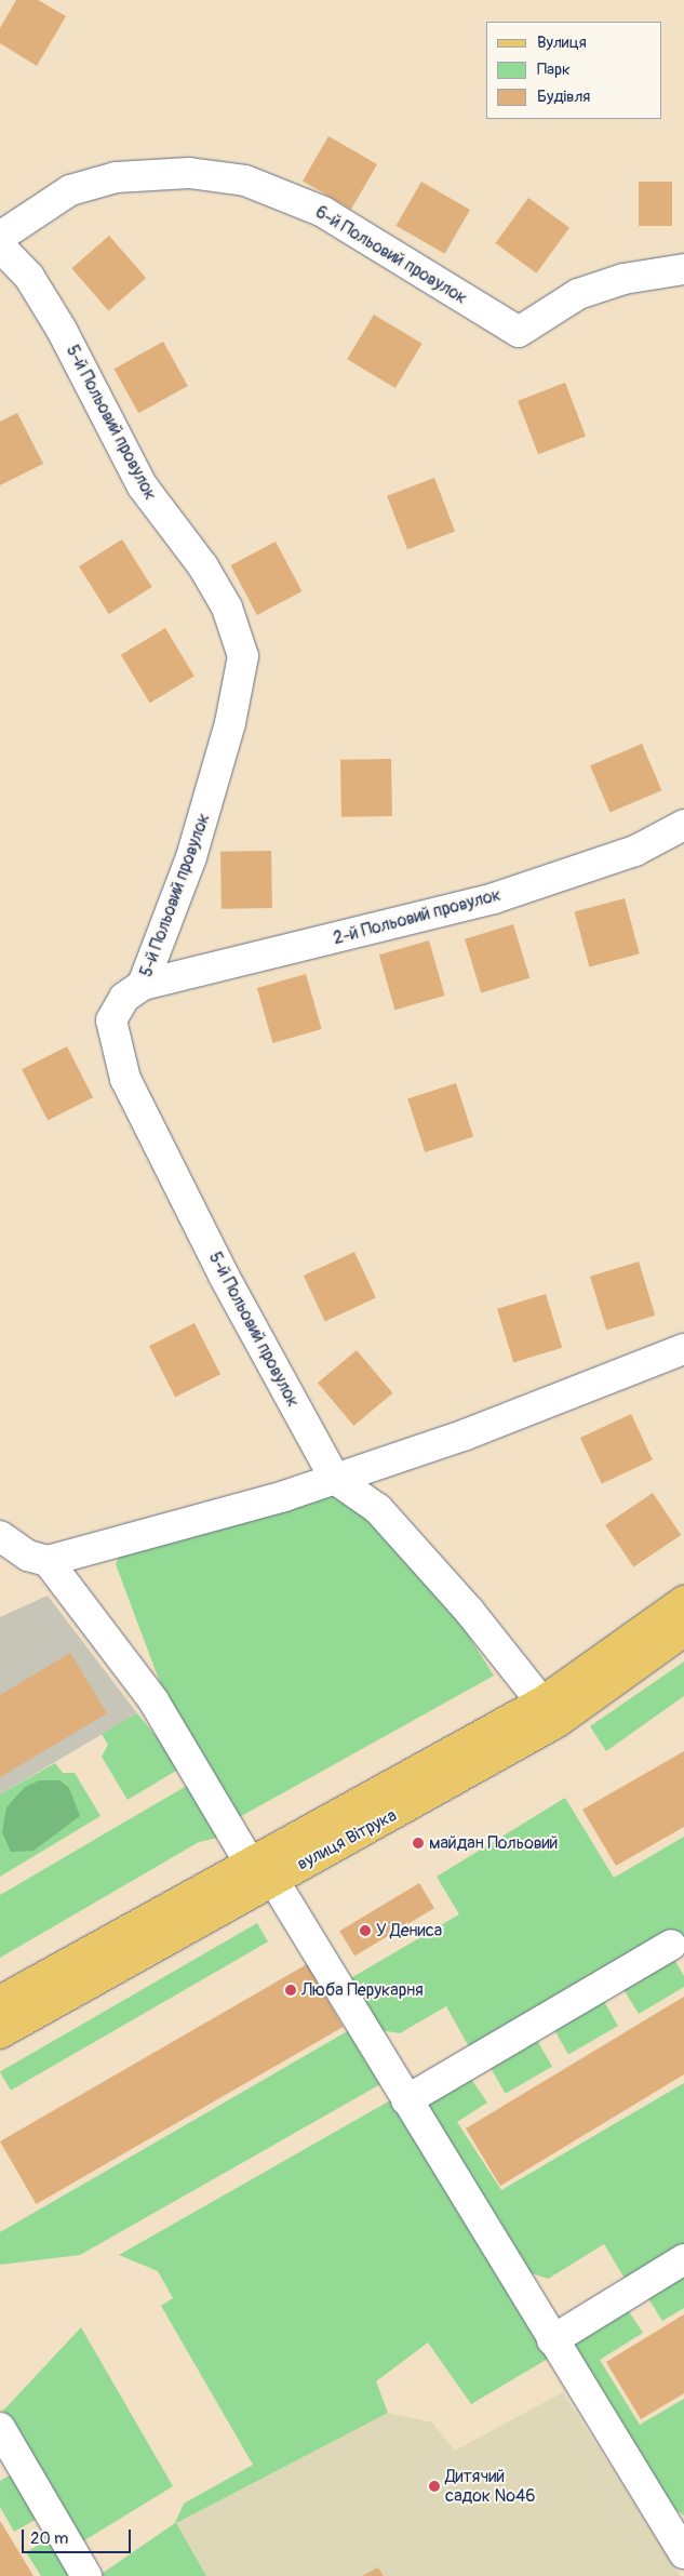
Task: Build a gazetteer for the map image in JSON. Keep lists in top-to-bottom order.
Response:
{
  "streets": {
    "main road": ["вулиця Вітрука"],
    "street": ["6-й Польовий провулок", "5-й Польовий провулок", "2-й Польовий провулок"]
  },
  "crossings": [
    ["5-й Польовий провулок", "2-й Польовий провулок"],
    ["5-й Польовий провулок", "вулиця Вітрука"]
  ],
  "places": [
    "майдан Польовий",
    "У Дениса",
    "Люба Перукарня",
    "Дитячий садок №46"
  ],
  "legend": ["Вулиця", "Парк", "Будівля"],
  "scale_bar": "20 m"
}
